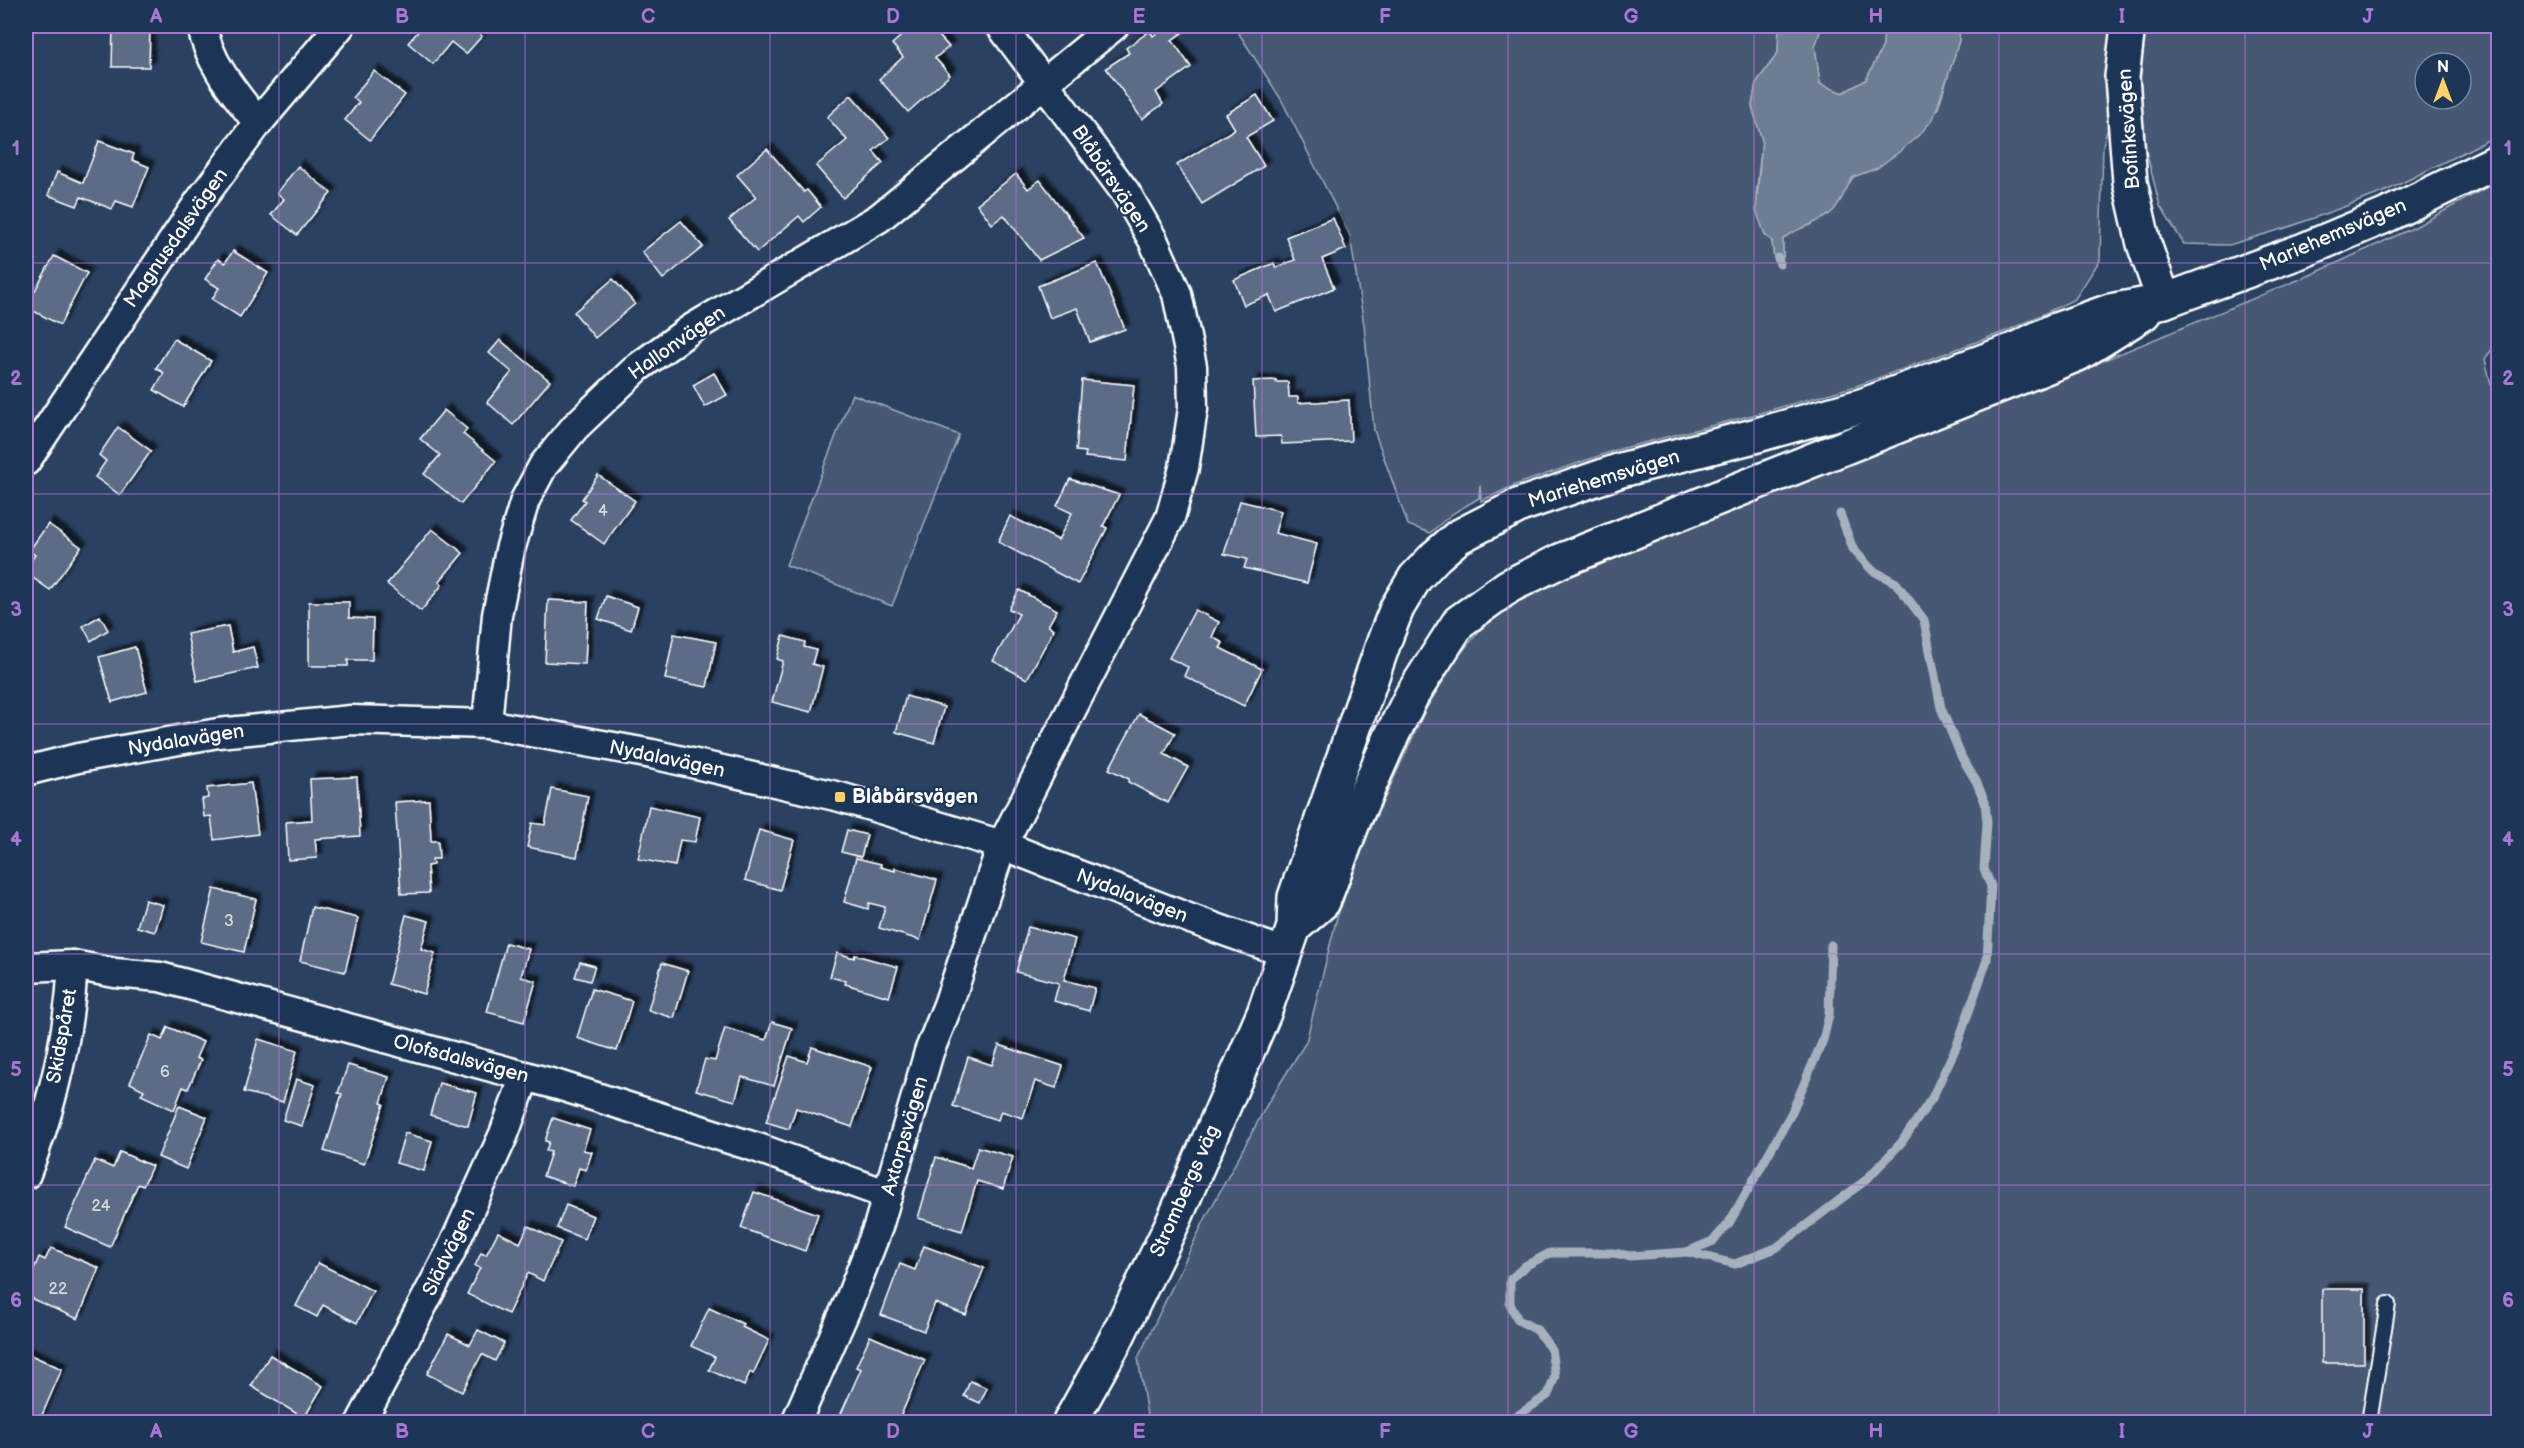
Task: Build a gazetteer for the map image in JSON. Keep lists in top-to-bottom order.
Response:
{
  "streets": {
    "street": [
      "Bofinksvägen",
      "Blåbärsvägen",
      "Mariehemsvägen",
      "Magnusdalsvägen",
      "Hallonvägen",
      "Nydalavägen",
      "Skidspåret",
      "Olofsdalsvägen",
      "Axtorpsvägen",
      "Strombergs väg",
      "Slädvägen"
    ]
  },
  "crossings": [
    ["Bofinksvägen", "Mariehemsvägen"],
    ["Blåbärsvägen", "Hallonvägen"],
    ["Blåbärsvägen", "Nydalavägen"],
    ["Blåbärsvägen", "Axtorpsvägen"],
    ["Mariehemsvägen", "Nydalavägen"],
    ["Mariehemsvägen", "Strombergs väg"],
    ["Hallonvägen", "Nydalavägen"],
    ["Nydalavägen", "Axtorpsvägen"],
    ["Nydalavägen", "Strombergs väg"],
    ["Skidspåret", "Olofsdalsvägen"],
    ["Olofsdalsvägen", "Axtorpsvägen"],
    ["Olofsdalsvägen", "Slädvägen"]
  ],
  "places": {
    "transit": ["Blåbärsvägen"]
  },
  "house_numbers": [
    "4",
    "3",
    "6",
    "24",
    "22"
  ],
  "north": "top",
  "grid": {
    "columns": [
      "A",
      "B",
      "C",
      "D",
      "E",
      "F",
      "G",
      "H",
      "I",
      "J"
    ],
    "rows": [
      "1",
      "2",
      "3",
      "4",
      "5",
      "6"
    ]
  }
}
